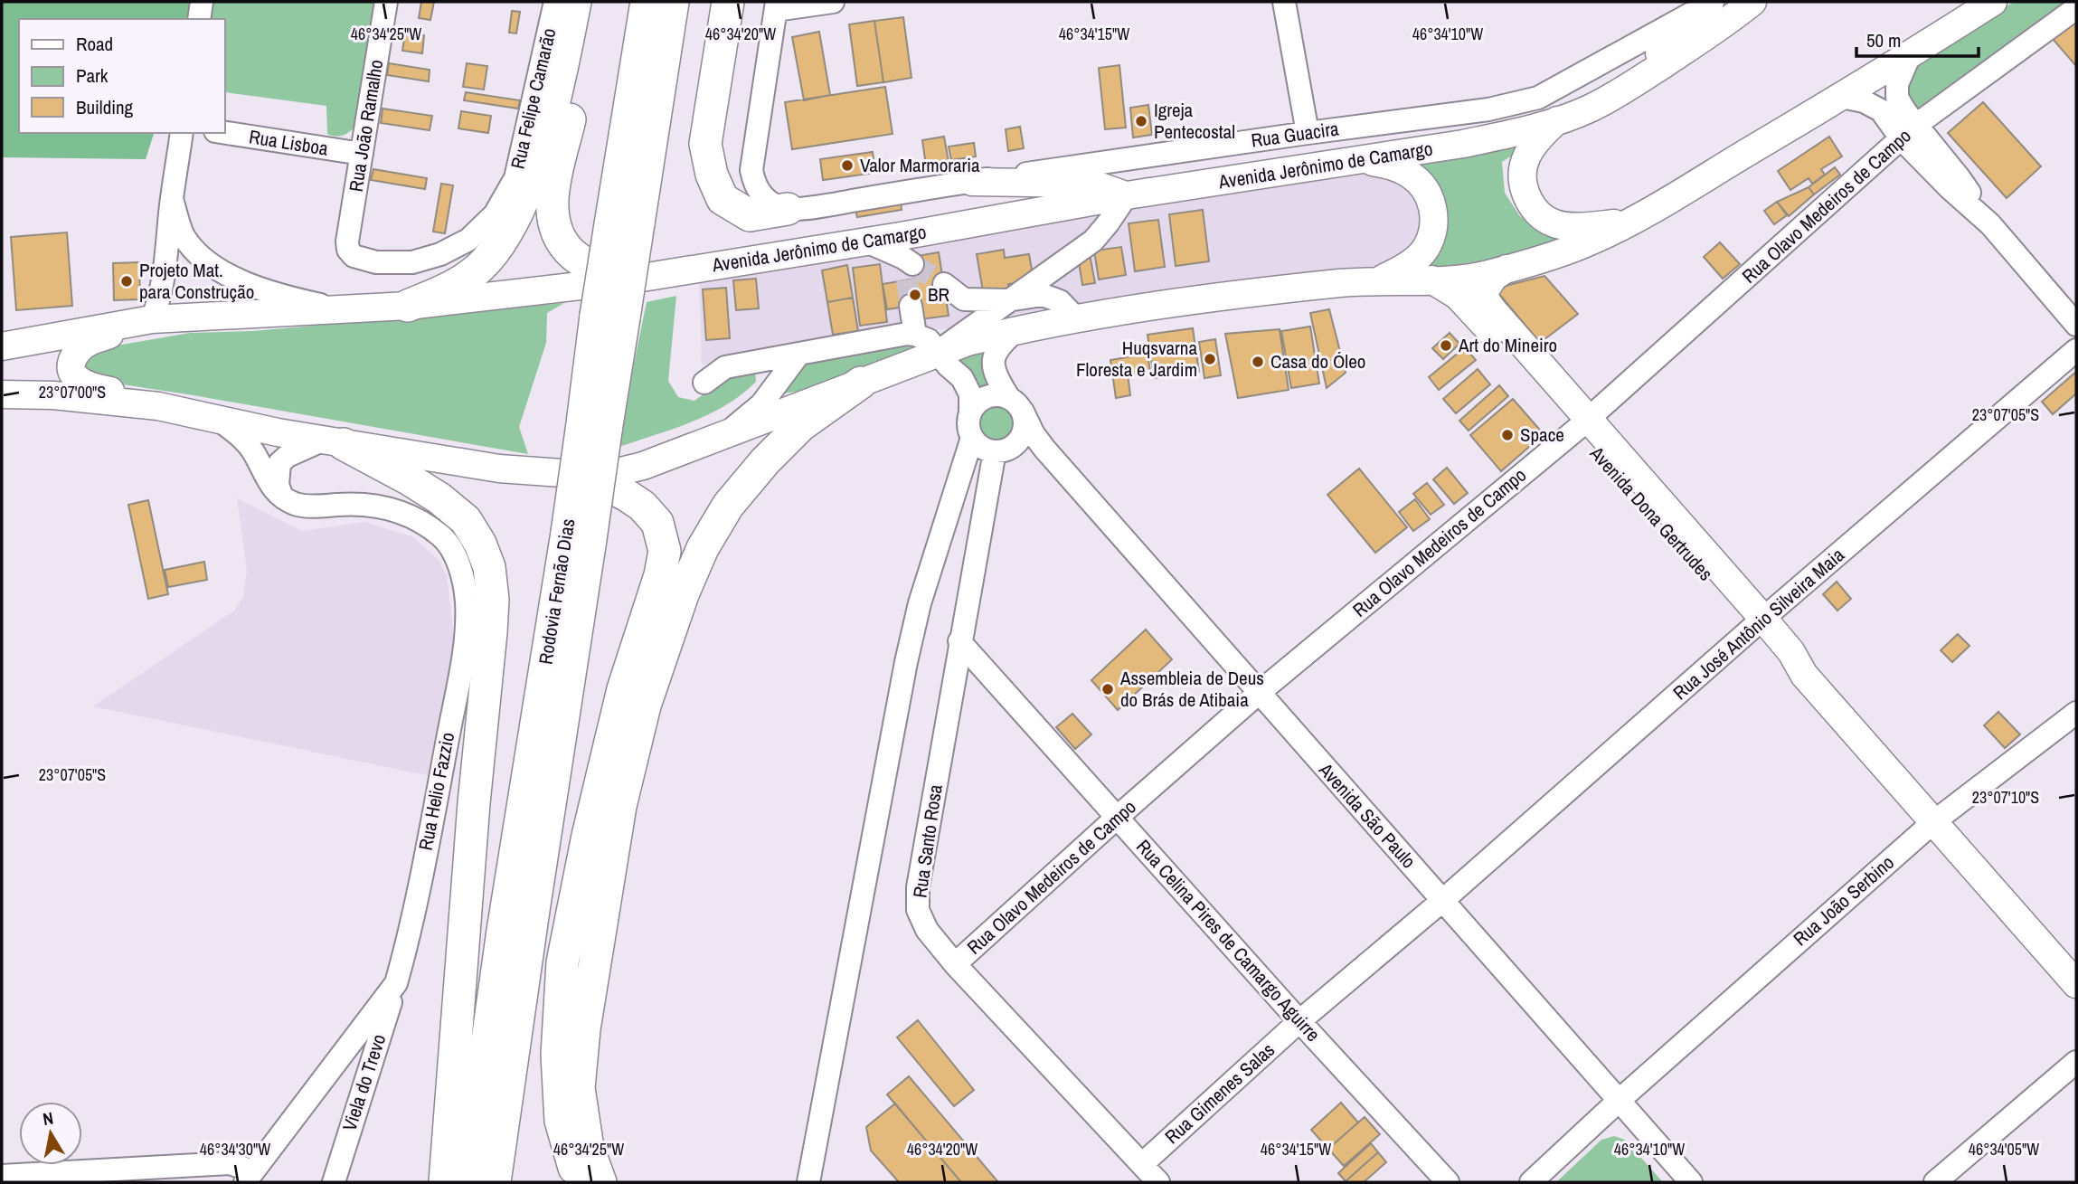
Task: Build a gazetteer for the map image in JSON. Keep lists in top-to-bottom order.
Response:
{
  "streets": {
    "highway": ["Rodovia Fernão Dias"],
    "main road": ["Avenida Jerônimo de Camargo", "Avenida Dona Gertrudes"],
    "street": [
      "Rua Felipe Camarão",
      "Rua João Ramalho",
      "Rua Guacira",
      "Rua Lisboa",
      "Rua Olavo Medeiros de Campo",
      "Rua José Antônio Silveira Maia",
      "Rua Helio Fazzio",
      "Avenida São Paulo",
      "Rua Santo Rosa",
      "Rua João Serbino",
      "Rua Celina Pires de Camargo Aguirre",
      "Viela do Trevo",
      "Rua Gimenes Salas"
    ]
  },
  "crossings": [
    ["Rua Felipe Camarão", "Rua João Ramalho"],
    ["Rua João Ramalho", "Rua Lisboa"],
    ["Rua Guacira", "Avenida Jerônimo de Camargo"],
    ["Rua Olavo Medeiros de Campo", "Avenida Dona Gertrudes"],
    ["Rua Olavo Medeiros de Campo", "Avenida São Paulo"],
    ["Rua Olavo Medeiros de Campo", "Rua Santo Rosa"],
    ["Rua Olavo Medeiros de Campo", "Rua Celina Pires de Camargo Aguirre"],
    ["Avenida Dona Gertrudes", "Rua José Antônio Silveira Maia"],
    ["Avenida Dona Gertrudes", "Rua João Serbino"],
    ["Rua José Antônio Silveira Maia", "Avenida São Paulo"],
    ["Rua José Antônio Silveira Maia", "Rua Gimenes Salas"],
    ["Rua Helio Fazzio", "Viela do Trevo"],
    ["Avenida São Paulo", "Rua Santo Rosa"],
    ["Avenida São Paulo", "Rua João Serbino"],
    ["Avenida São Paulo", "Rua Gimenes Salas"],
    ["Rua Santo Rosa", "Rua Celina Pires de Camargo Aguirre"],
    ["Rua Santo Rosa", "Rua Gimenes Salas"],
    ["Rua Celina Pires de Camargo Aguirre", "Rua Gimenes Salas"]
  ],
  "places": [
    "Igreja Pentecostal",
    "Valor Marmoraria",
    "Projeto Mat. para Construção",
    "BR",
    "Art do Mineiro",
    "Huqsvarna Floresta e Jardim",
    "Casa do Óleo",
    "Space",
    "Assembleia de Deus do Brás de Atibaia"
  ],
  "legend": ["Road", "Park", "Building"],
  "scale_bar": "50 m",
  "north": "top",
  "coordinates": [
    "46°34'25\"W",
    "46°34'20\"W",
    "46°34'15\"W",
    "46°34'10\"W",
    "23°07'00\"S",
    "23°07'05\"S",
    "23°07'10\"S",
    "46°34'30\"W",
    "46°34'05\"W"
  ]
}
